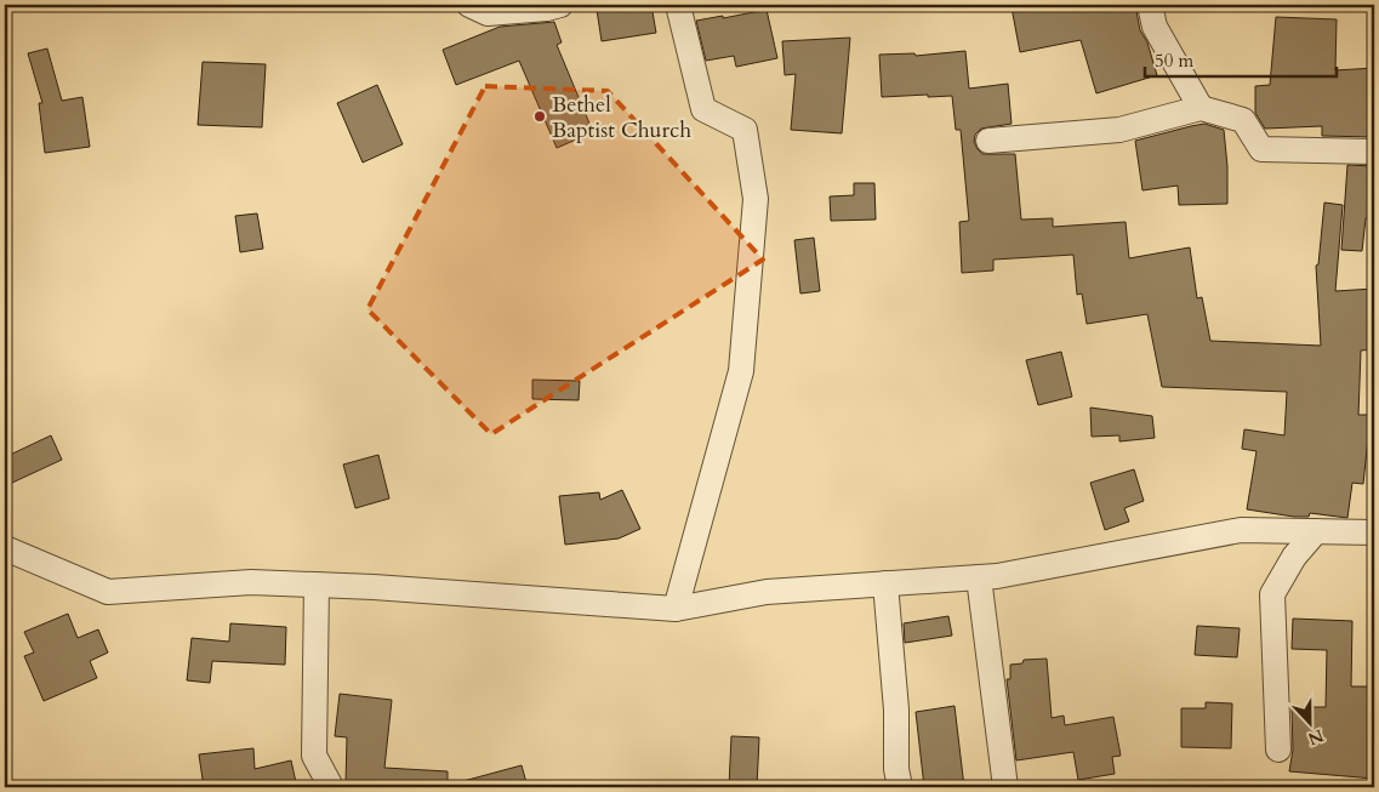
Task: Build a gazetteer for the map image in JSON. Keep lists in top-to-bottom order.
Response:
{
  "places": ["Bethel Baptist Church"],
  "scale_bar": "50 m",
  "north": "bottom"
}
